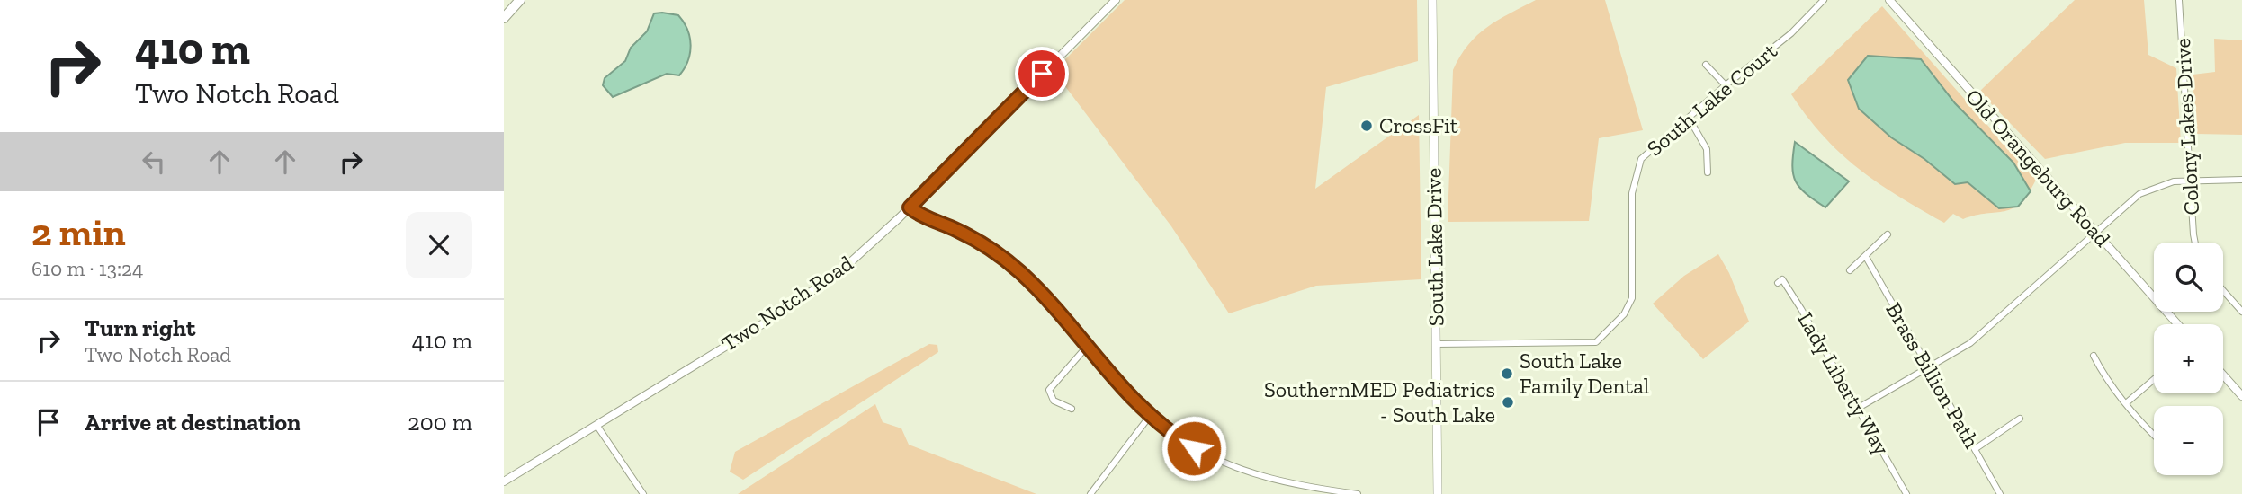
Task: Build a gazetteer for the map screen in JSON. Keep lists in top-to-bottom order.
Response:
{
  "streets": {
    "main road": ["South Lake Drive"],
    "street": [
      "South Lake Court",
      "Colony Lakes Drive",
      "Old Orangeburg Road",
      "Two Notch Road",
      "Brass Billion Path",
      "Lady Liberty Way"
    ]
  },
  "crossings": [
    ["South Lake Court", "South Lake Drive"]
  ],
  "places": ["CrossFit", "South Lake Family Dental", "SouthernMED Pediatrics - South Lake"],
  "page": {
    "turn": ["410 m", "Two Notch Road"],
    "heading": ["2 min", "610 m · 13:24"],
    "map_buttons": ["+", "−"],
    "list": [
      {
        "name": "Turn right",
        "note": "Two Notch Road",
        "value": "410 m"
      },
      {
        "name": "Arrive at destination",
        "value": "200 m"
      }
    ]
  }
}
